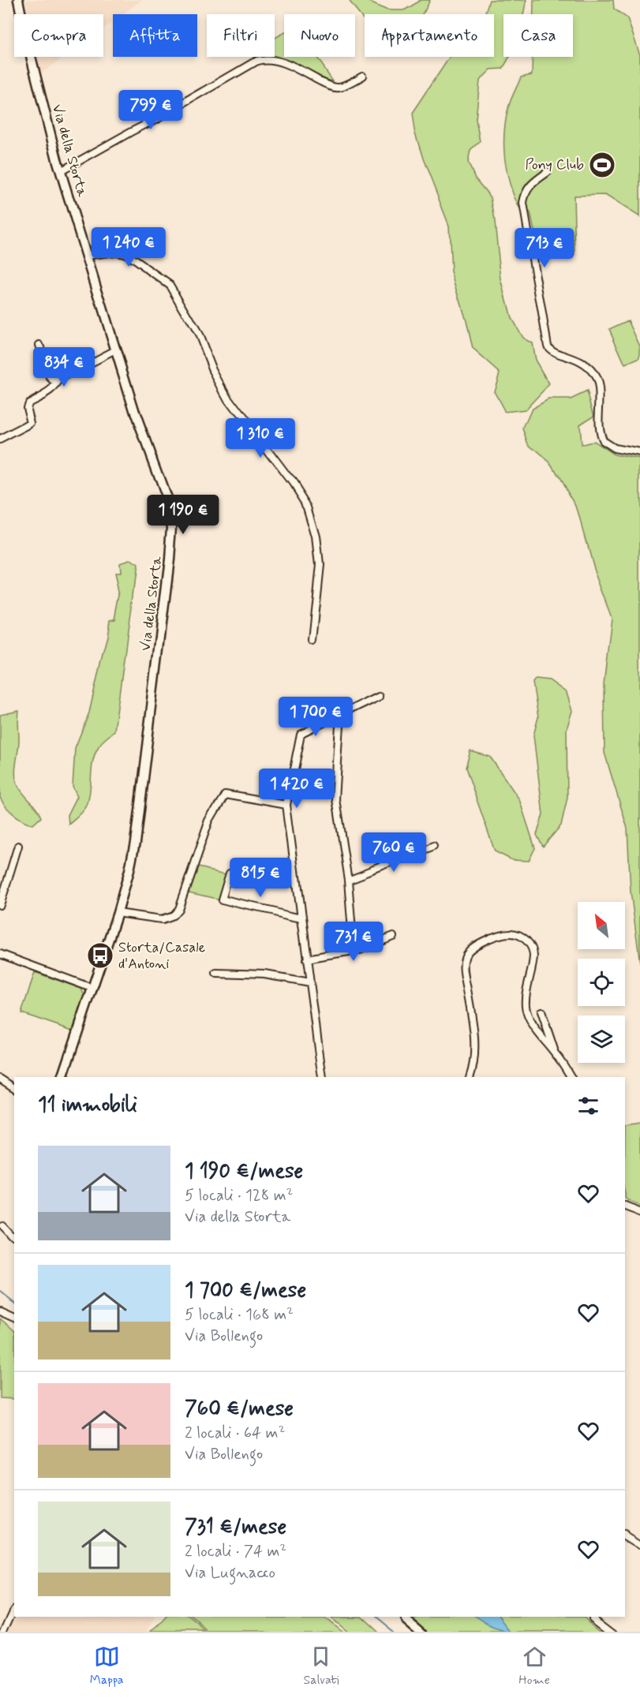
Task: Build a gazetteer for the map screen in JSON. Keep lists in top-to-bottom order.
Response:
{
  "streets": {
    "main road": ["Via della Storta"]
  },
  "places": {
    "sports": ["Pony Club"],
    "bus stop": ["Storta/Casale d'Antoni"]
  },
  "north": "top left",
  "page": {
    "chip": [
      "Compra",
      "Affitta",
      "Filtri",
      "Nuovo",
      "Appartamento",
      "Casa"
    ],
    "price": [
      "799 €",
      "1 240 €",
      "713 €",
      "834 €",
      "1 310 €",
      "1 190 €",
      "1 700 €",
      "1 420 €",
      "760 €",
      "815 €",
      "731 €"
    ],
    "heading": "11 immobili",
    "list": [
      {
        "name": "1 190 €/mese",
        "note": "5 locali · 128 m² · Via della Storta"
      },
      {
        "name": "1 700 €/mese",
        "note": "5 locali · 168 m² · Via Bollengo"
      },
      {
        "name": "760 €/mese",
        "note": "2 locali · 64 m² · Via Bollengo"
      },
      {
        "name": "731 €/mese",
        "note": "2 locali · 74 m² · Via Lugnacco"
      }
    ],
    "tabs": ["Mappa", "Salvati", "Home"]
  }
}
